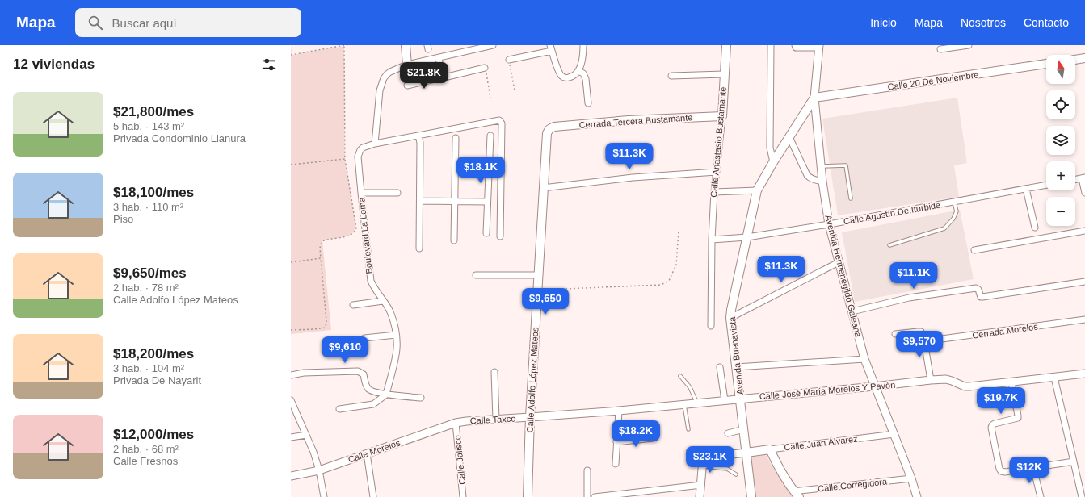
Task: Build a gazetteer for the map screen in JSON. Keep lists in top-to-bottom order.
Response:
{
  "streets": {
    "main road": [
      "Calle 20 De Noviembre",
      "Cerrada Tercera Bustamante",
      "Calle Anastasio Bustamante",
      "Avenida Buenavista",
      "Calle Adolfo López Mateos",
      "Calle Juan Álvarez"
    ],
    "street": [
      "Calle Agustín De Iturbide",
      "Boulevard La Loma",
      "Avenida Hermenegildo Galeana",
      "Cerrada Morelos",
      "Calle José María Morelos Y Pavón",
      "Calle Taxco",
      "Calle Morelos",
      "Calle Jalisco",
      "Calle Corregidora"
    ]
  },
  "crossings": [
    ["Calle 20 De Noviembre", "Avenida Hermenegildo Galeana"],
    ["Calle 20 De Noviembre", "Avenida Buenavista"],
    ["Cerrada Tercera Bustamante", "Calle Anastasio Bustamante"],
    ["Cerrada Tercera Bustamante", "Calle Adolfo López Mateos"],
    ["Calle Anastasio Bustamante", "Calle Agustín De Iturbide"],
    ["Calle Agustín De Iturbide", "Avenida Hermenegildo Galeana"],
    ["Calle Agustín De Iturbide", "Avenida Buenavista"],
    ["Avenida Hermenegildo Galeana", "Avenida Buenavista"],
    ["Avenida Hermenegildo Galeana", "Calle José María Morelos Y Pavón"],
    ["Avenida Hermenegildo Galeana", "Calle Juan Álvarez"],
    ["Avenida Hermenegildo Galeana", "Calle Corregidora"],
    ["Avenida Buenavista", "Calle José María Morelos Y Pavón"],
    ["Avenida Buenavista", "Calle Juan Álvarez"],
    ["Calle Adolfo López Mateos", "Calle José María Morelos Y Pavón"],
    ["Calle Adolfo López Mateos", "Calle Taxco"],
    ["Calle José María Morelos Y Pavón", "Calle Taxco"],
    ["Calle Taxco", "Calle Morelos"],
    ["Calle Taxco", "Calle Jalisco"],
    ["Calle Morelos", "Calle Jalisco"]
  ],
  "north": "top",
  "page": {
    "header": "Mapa",
    "search": "Buscar aquí",
    "nav": [
      "Inicio",
      "Mapa",
      "Nosotros",
      "Contacto"
    ],
    "heading": "12 viviendas",
    "map_buttons": ["+", "−"],
    "price": [
      "$21.8K",
      "$11.3K",
      "$18.1K",
      "$11.3K",
      "$11.1K",
      "$9,650",
      "$9,570",
      "$9,610",
      "$19.7K",
      "$18.2K",
      "$23.1K",
      "$12K"
    ],
    "list": [
      {
        "name": "$21,800/mes",
        "note": "5 hab. · 143 m² · Privada Condominio Llanura"
      },
      {
        "name": "$18,100/mes",
        "note": "3 hab. · 110 m² · Piso"
      },
      {
        "name": "$9,650/mes",
        "note": "2 hab. · 78 m² · Calle Adolfo López Mateos"
      },
      {
        "name": "$18,200/mes",
        "note": "3 hab. · 104 m² · Privada De Nayarit"
      },
      {
        "name": "$12,000/mes",
        "note": "2 hab. · 68 m² · Calle Fresnos"
      }
    ]
  }
}
